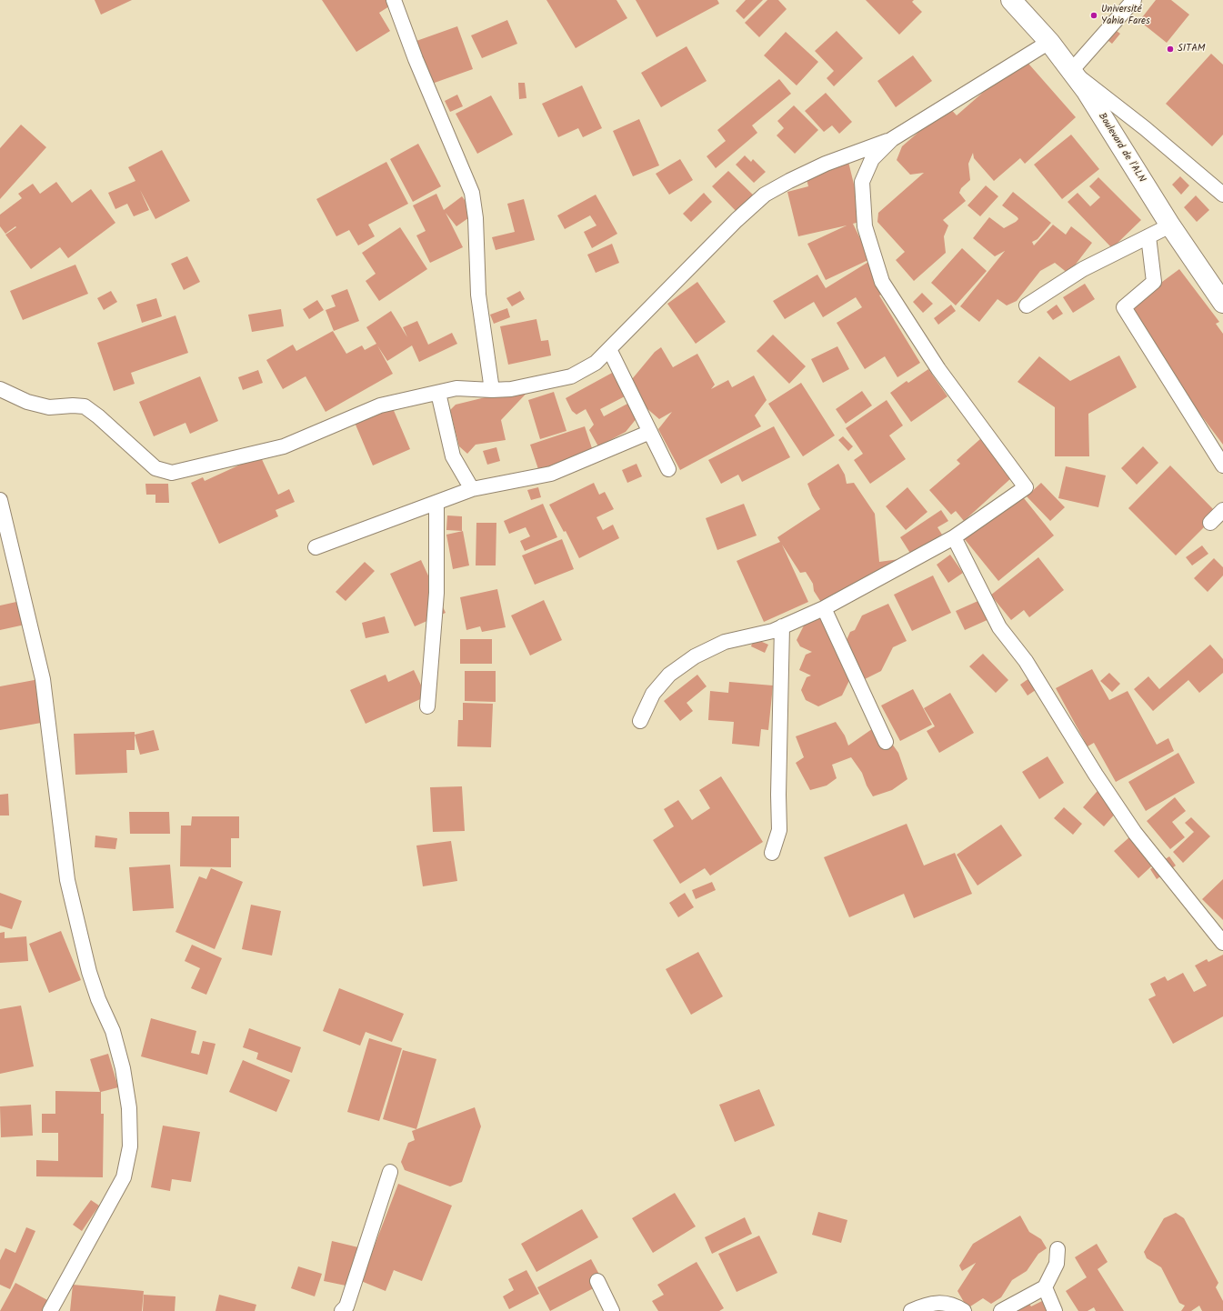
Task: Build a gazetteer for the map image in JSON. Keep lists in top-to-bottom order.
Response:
{
  "streets": {
    "main road": ["Boulevard de l'ALN"]
  },
  "places": ["Université Yahia Fares", "SITAM"]
}
